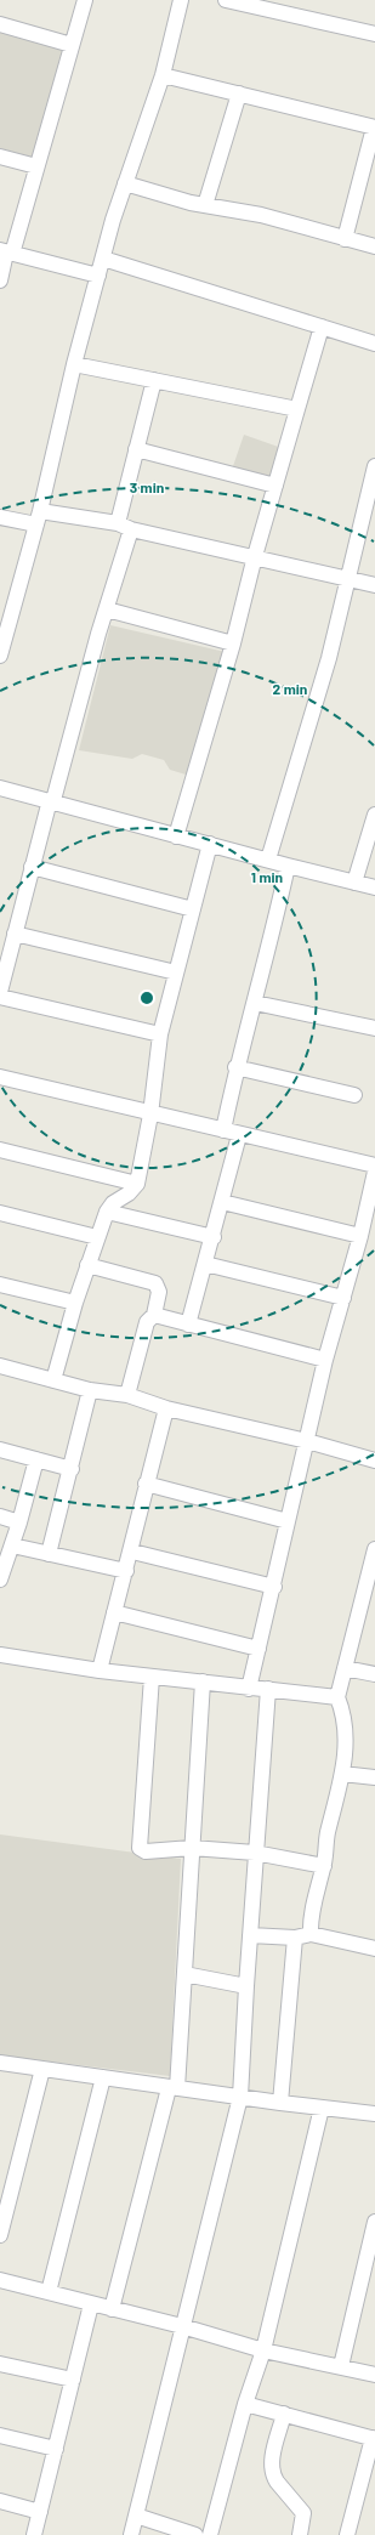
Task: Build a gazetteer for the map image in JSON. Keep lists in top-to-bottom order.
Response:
{
  "rings": ["3 min", "2 min", "1 min"]
}
